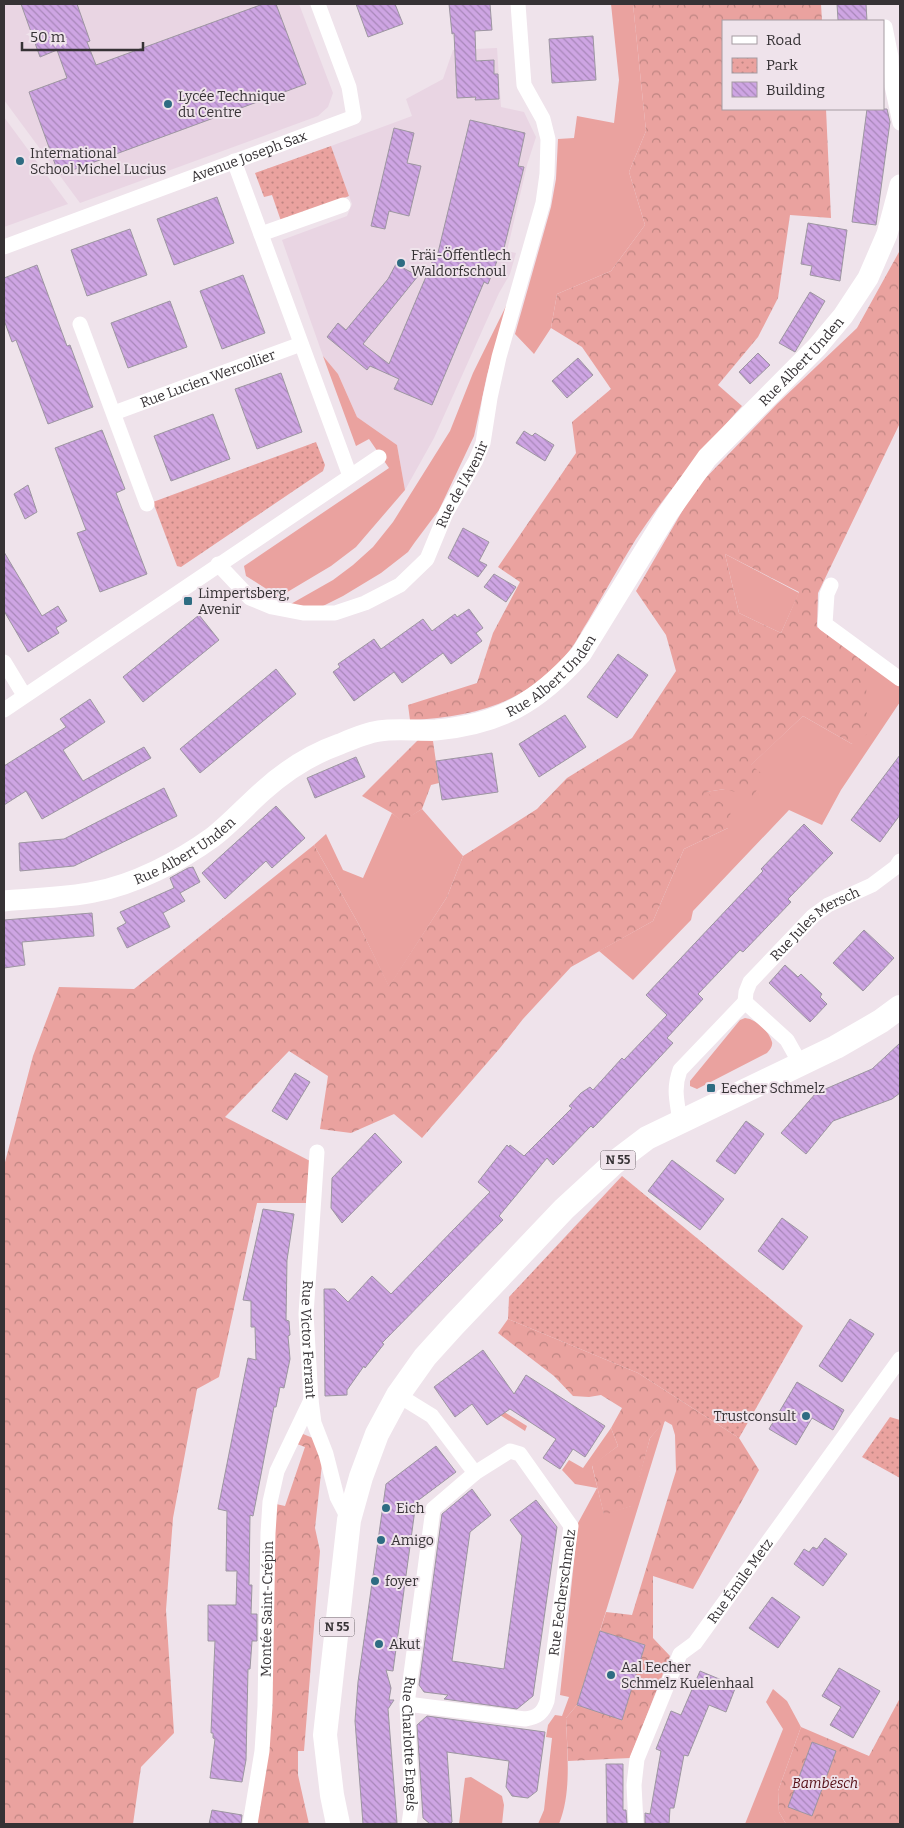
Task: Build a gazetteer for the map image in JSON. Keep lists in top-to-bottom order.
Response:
{
  "streets": {
    "main road": ["Rue Albert Unden", "N 55"],
    "street": [
      "Avenue Joseph Sax",
      "Rue Lucien Wercollier",
      "Rue de l'Avenir",
      "Rue Jules Mersch",
      "Rue Victor Ferrant",
      "Rue Émile Metz",
      "Rue Eecherschmelz",
      "Montée Saint-Crépin",
      "Rue Charlotte Engels"
    ]
  },
  "crossings": [
    ["N 55", "Rue Victor Ferrant"],
    ["Rue Victor Ferrant", "Montée Saint-Crépin"],
    ["Rue Eecherschmelz", "Rue Charlotte Engels"]
  ],
  "parks": ["Bambësch"],
  "places": {
    "other": [
      "Lycée Technique du Centre",
      "International School Michel Lucius",
      "Fräi-Öffentlech Waldorfschoul",
      "Trustconsult",
      "Eich",
      "Amigo",
      "foyer",
      "Akut",
      "Aal Eecher Schmelz Kuelenhaal"
    ],
    "transit": ["Limpertsberg, Avenir", "Eecher Schmelz"]
  },
  "legend": ["Road", "Park", "Building"],
  "scale_bar": "50 m"
}
